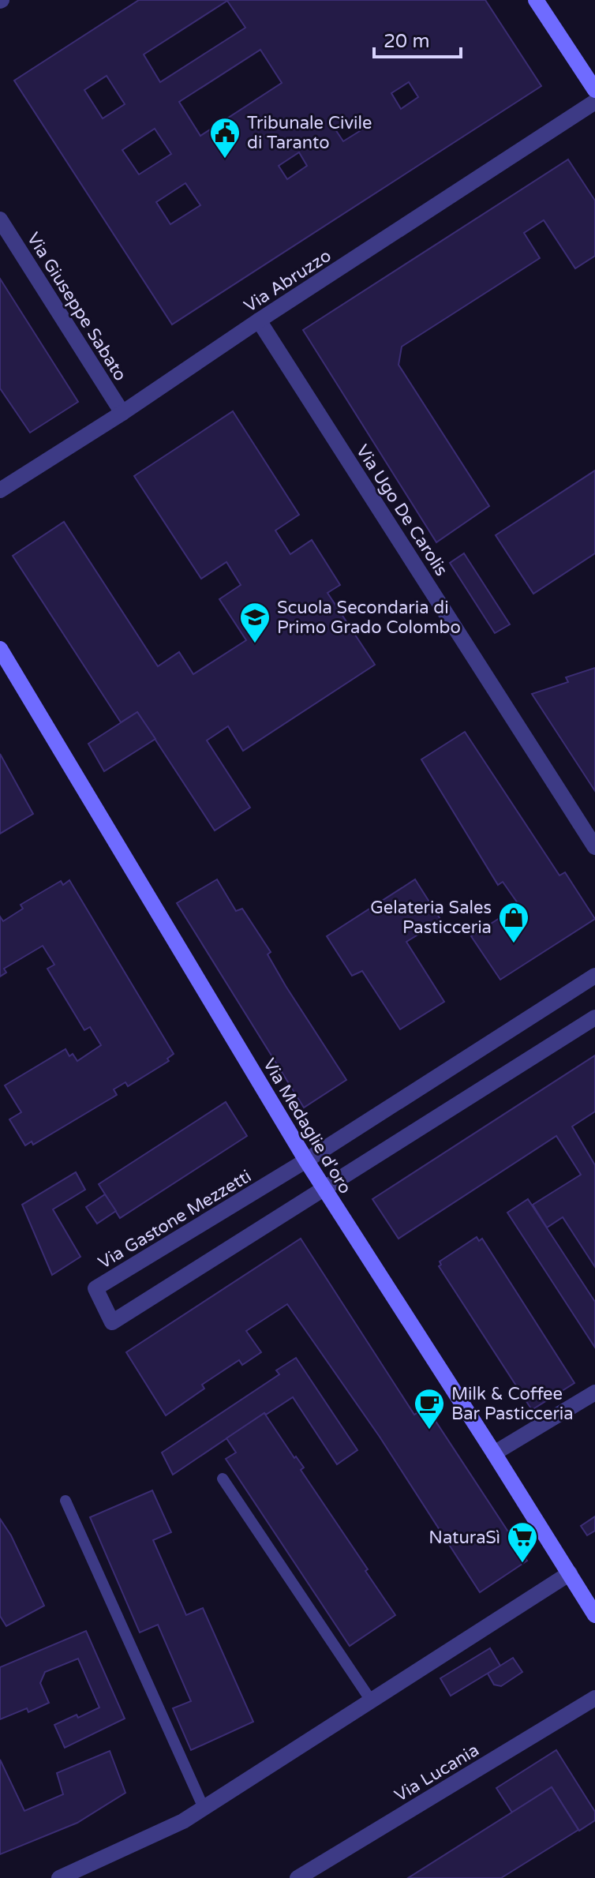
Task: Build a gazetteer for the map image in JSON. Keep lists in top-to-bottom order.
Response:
{
  "streets": {
    "main road": ["Via Medaglie d'oro"],
    "street": [
      "Via Abruzzo",
      "Via Giuseppe Sabato",
      "Via Ugo De Carolis",
      "Via Gastone Mezzetti",
      "Via Lucania"
    ]
  },
  "crossings": [
    ["Via Abruzzo", "Via Giuseppe Sabato"],
    ["Via Abruzzo", "Via Ugo De Carolis"],
    ["Via Medaglie d'oro", "Via Gastone Mezzetti"]
  ],
  "places": {
    "public building": ["Tribunale Civile di Taranto"],
    "school or university": ["Scuola Secondaria di Primo Grado Colombo"],
    "shop": ["Gelateria Sales Pasticceria"],
    "cafe": ["Milk & Coffee Bar Pasticceria"],
    "supermarket": ["NaturaSì"]
  },
  "scale_bar": "20 m"
}
